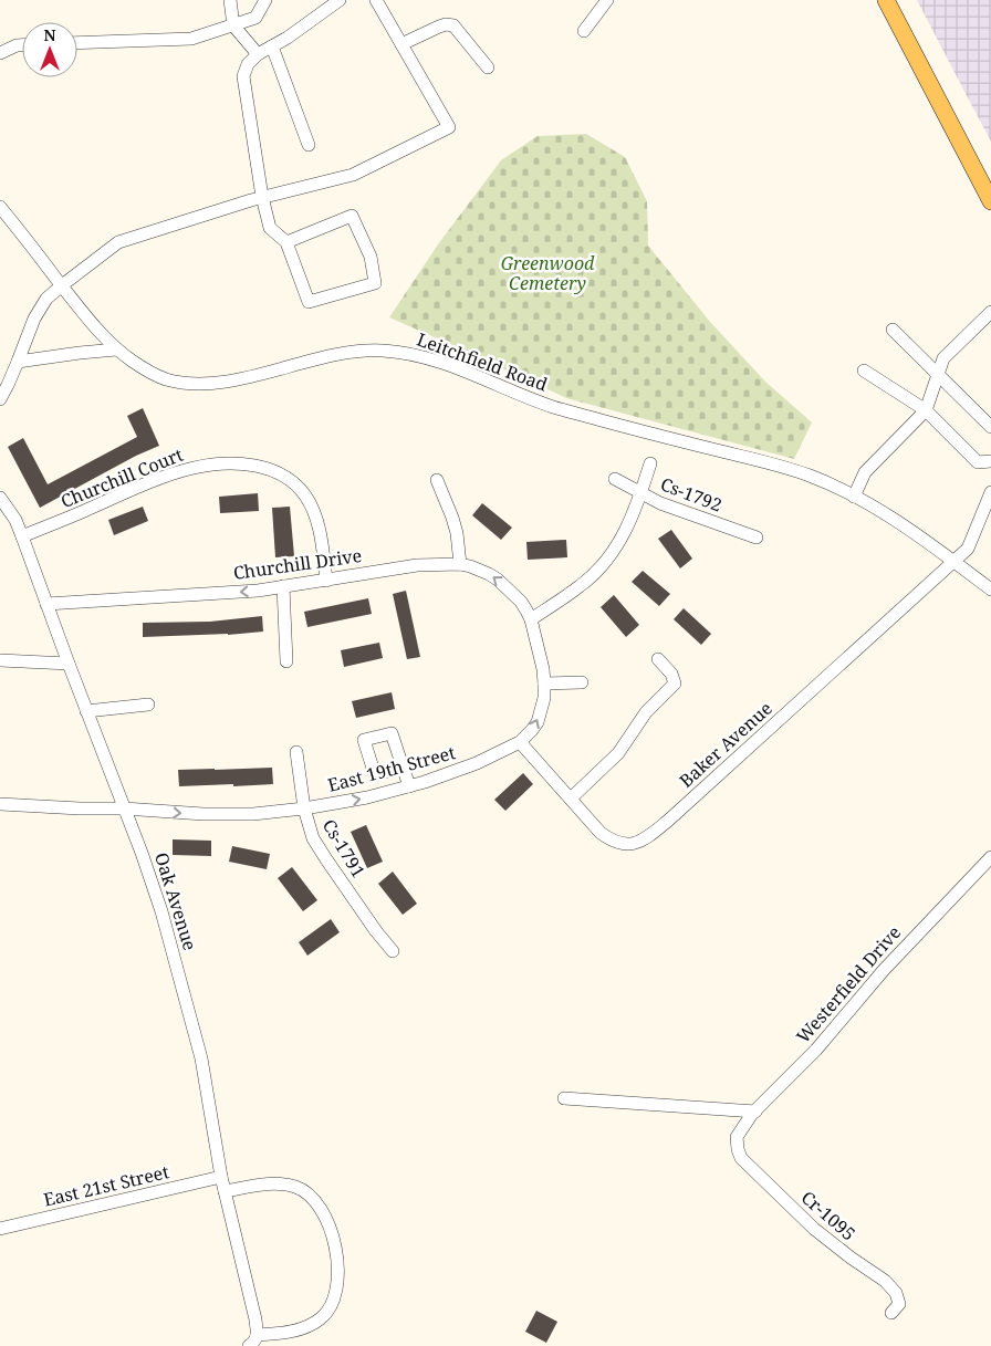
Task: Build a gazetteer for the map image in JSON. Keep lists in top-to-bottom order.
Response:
{
  "streets": {
    "street": [
      "Leitchfield Road",
      "Churchill Court",
      "Cs-1792",
      "Churchill Drive",
      "Baker Avenue",
      "East 19th Street",
      "Cs-1791",
      "Oak Avenue",
      "Westerfield Drive",
      "East 21st Street",
      "Cr-1095"
    ]
  },
  "crossings": [
    ["Leitchfield Road", "Baker Avenue"],
    ["Churchill Court", "Churchill Drive"],
    ["Churchill Court", "Oak Avenue"],
    ["Churchill Drive", "East 19th Street"],
    ["Churchill Drive", "Oak Avenue"],
    ["Baker Avenue", "East 19th Street"],
    ["East 19th Street", "Cs-1791"],
    ["East 19th Street", "Oak Avenue"],
    ["Oak Avenue", "East 21st Street"],
    ["Westerfield Drive", "Cr-1095"]
  ],
  "one_way": ["Churchill Drive", "East 19th Street"],
  "parks": ["Greenwood Cemetery"],
  "north": "top"
}
